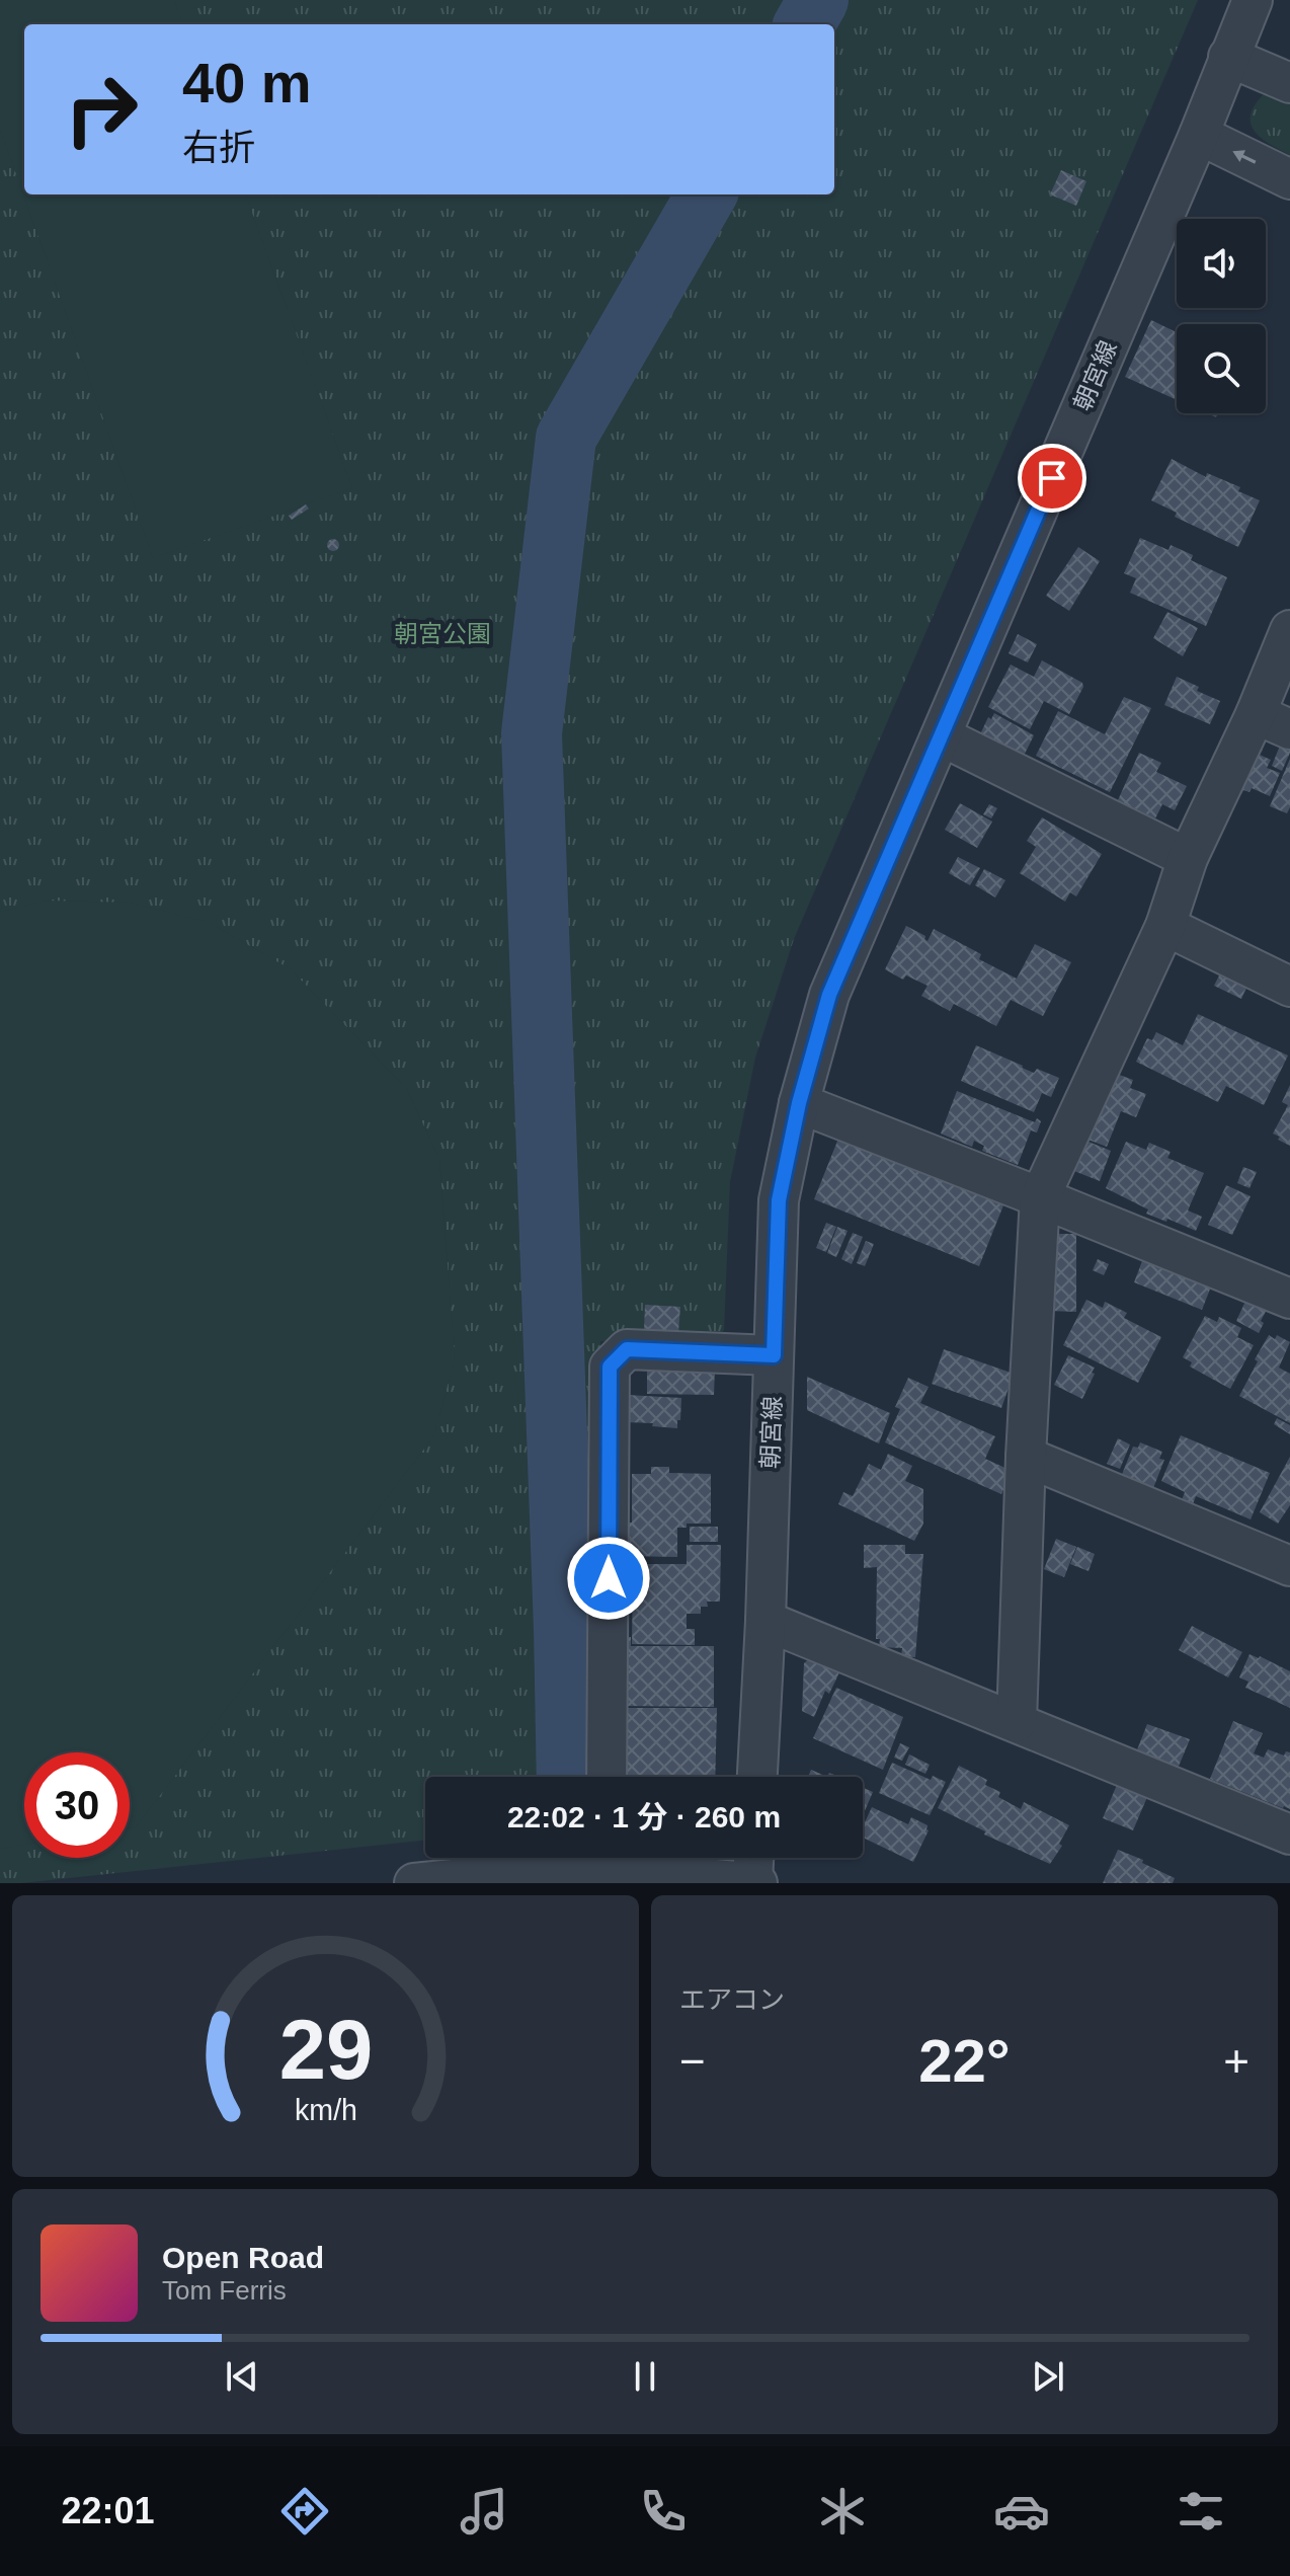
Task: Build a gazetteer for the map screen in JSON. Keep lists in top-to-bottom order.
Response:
{
  "streets": {
    "street": ["朝宮線"]
  },
  "parks": ["朝宮公園"],
  "page": {
    "turn": ["40 m", "右折"],
    "limit": "30",
    "trip": "22:02 · 1 分 · 260 m",
    "tile": "エアコン",
    "heat": ["−", "22°", "+"],
    "song": ["Open Road", "Tom Ferris"],
    "tabs": "22:01",
    "gauge": ["29", "km/h"]
  }
}
